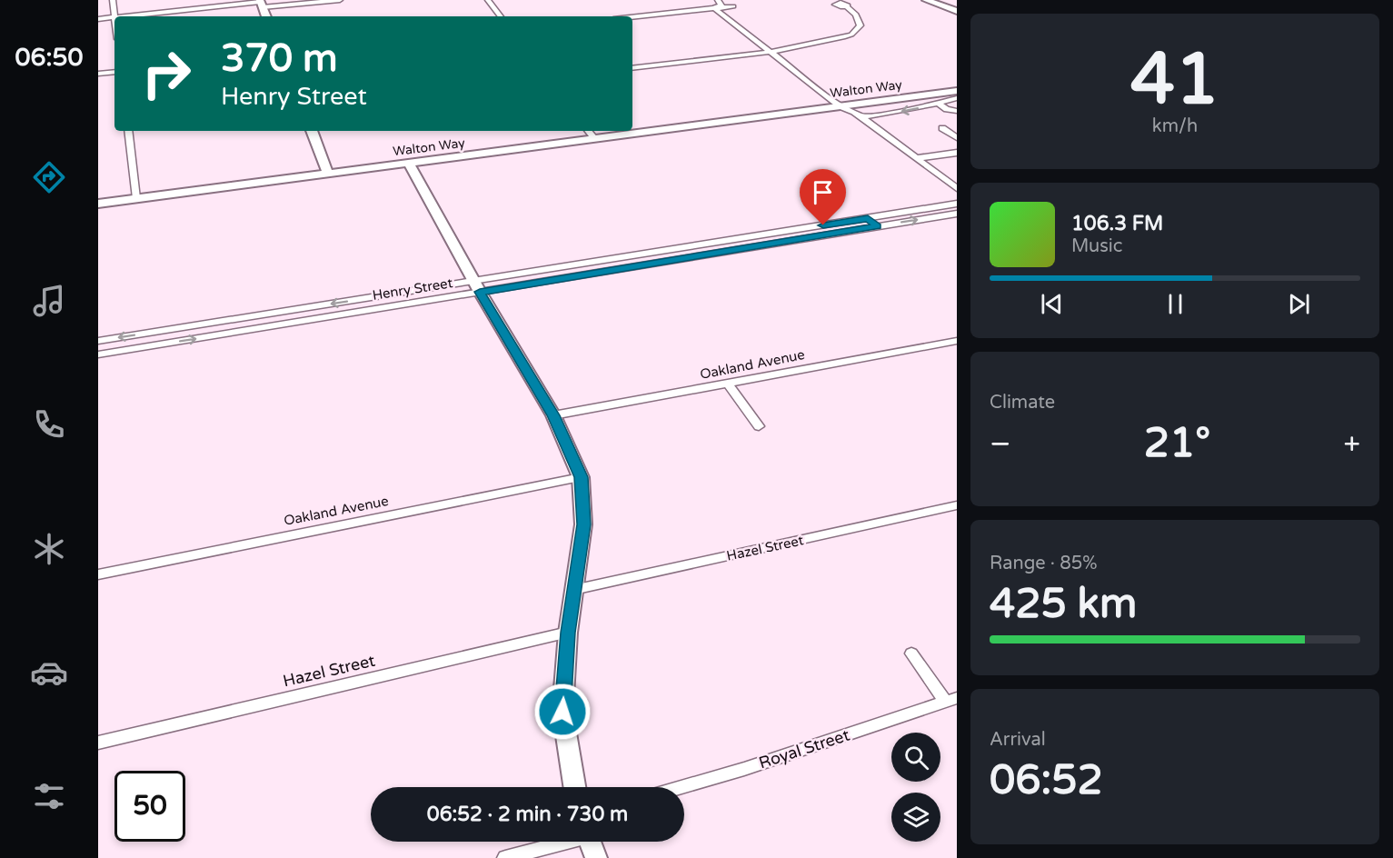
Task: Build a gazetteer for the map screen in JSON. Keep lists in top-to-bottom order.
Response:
{
  "streets": {
    "main road": ["Walton Way"],
    "street": [
      "Henry Street",
      "Oakland Avenue",
      "Hazel Street",
      "Royal Street"
    ]
  },
  "page": {
    "tabs": "06:50",
    "tile": [
      ["41", "km/h"],
      "Climate",
      ["Range · 85%", "425 km"],
      ["Arrival", "06:52"]
    ],
    "turn": ["370 m", "Henry Street"],
    "song": ["106.3 FM", "Music"],
    "heat": ["−", "21°", "+"],
    "limit": "50",
    "trip": "06:52 · 2 min · 730 m"
  }
}
